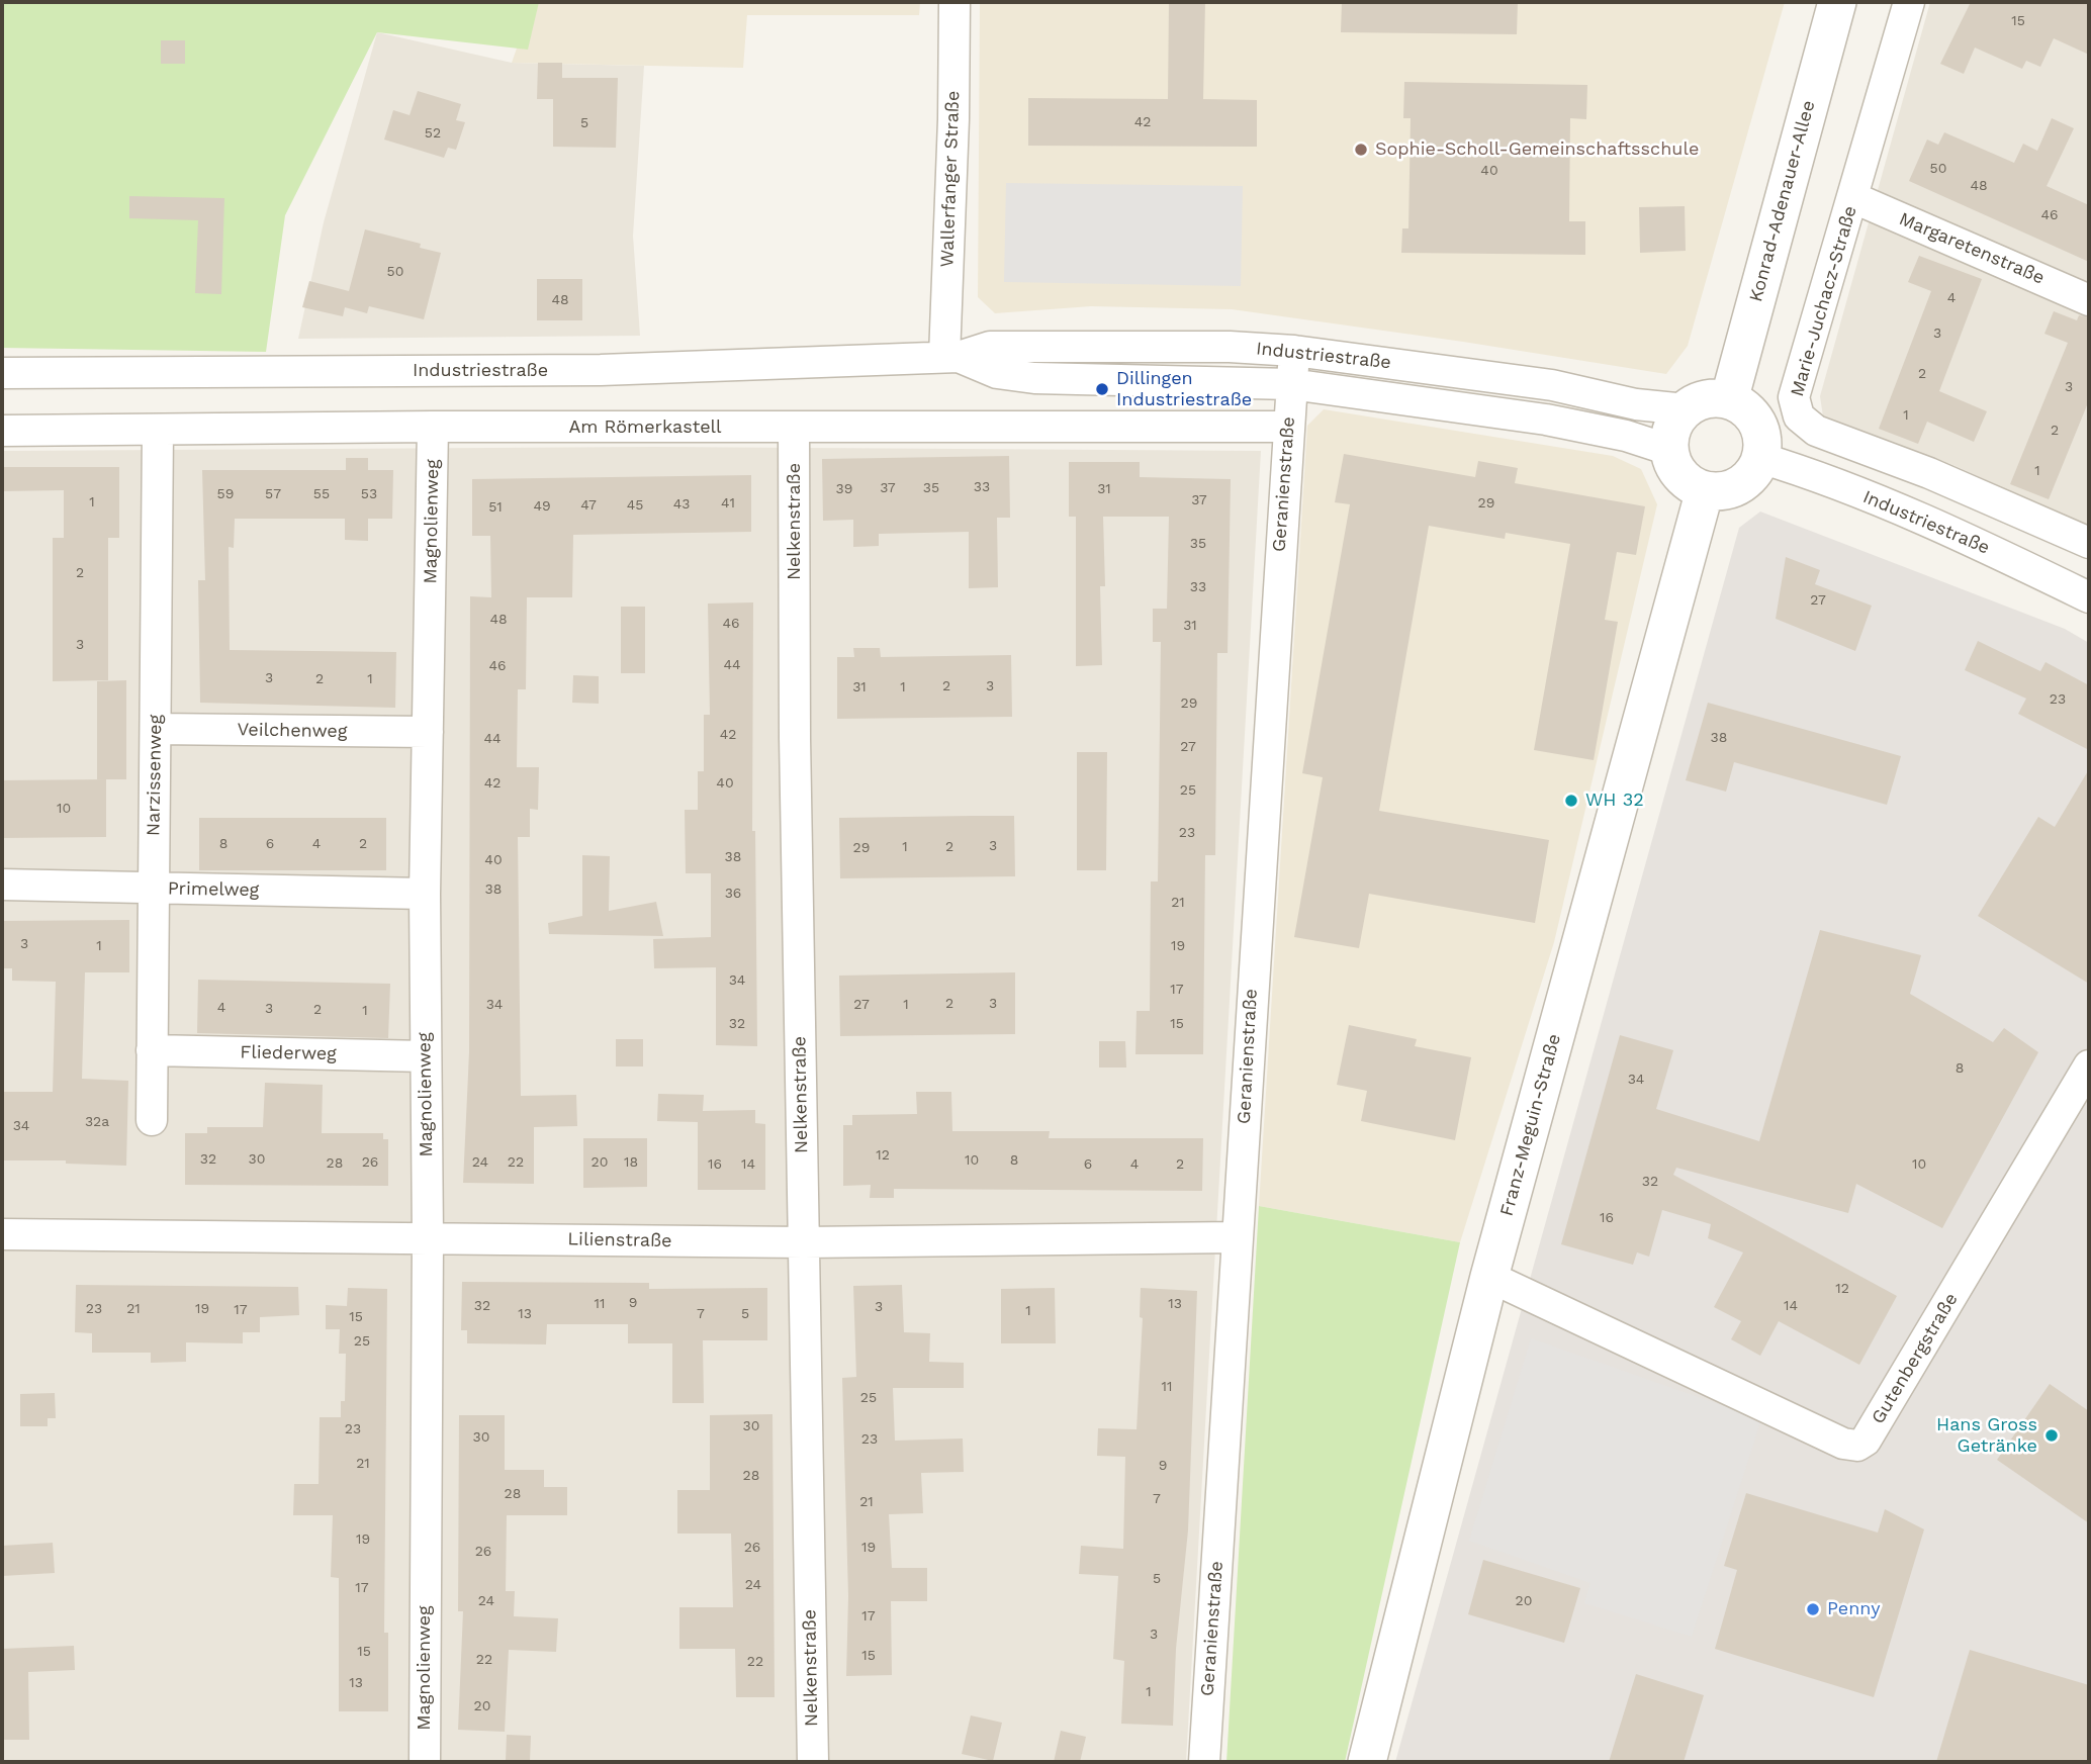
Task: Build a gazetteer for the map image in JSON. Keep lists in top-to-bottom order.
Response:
{
  "streets": {
    "street": [
      "Wallerfanger Straße",
      "Konrad-Adenauer-Allee",
      "Margaretenstraße",
      "Marie-Juchacz-Straße",
      "Industriestraße",
      "Am Römerkastell",
      "Geranienstraße",
      "Magnolienweg",
      "Nelkenstraße",
      "Veilchenweg",
      "Narzissenweg",
      "Primelweg",
      "Fliederweg",
      "Franz-Meguin-Straße",
      "Lilienstraße",
      "Gutenbergstraße"
    ]
  },
  "crossings": [
    ["Wallerfanger Straße", "Industriestraße"],
    ["Konrad-Adenauer-Allee", "Industriestraße"],
    ["Konrad-Adenauer-Allee", "Franz-Meguin-Straße"],
    ["Margaretenstraße", "Marie-Juchacz-Straße"],
    ["Industriestraße", "Geranienstraße"],
    ["Industriestraße", "Franz-Meguin-Straße"],
    ["Am Römerkastell", "Geranienstraße"],
    ["Am Römerkastell", "Magnolienweg"],
    ["Am Römerkastell", "Nelkenstraße"],
    ["Am Römerkastell", "Narzissenweg"],
    ["Geranienstraße", "Lilienstraße"],
    ["Magnolienweg", "Veilchenweg"],
    ["Magnolienweg", "Primelweg"],
    ["Magnolienweg", "Fliederweg"],
    ["Magnolienweg", "Lilienstraße"],
    ["Nelkenstraße", "Lilienstraße"],
    ["Veilchenweg", "Narzissenweg"],
    ["Narzissenweg", "Primelweg"],
    ["Narzissenweg", "Fliederweg"],
    ["Franz-Meguin-Straße", "Gutenbergstraße"]
  ],
  "places": [
    "Sophie-Scholl-Gemeinschaftsschule",
    "Dillingen Industriestraße",
    "WH 32",
    "Hans Gross Getränke",
    "Penny"
  ],
  "house_numbers": [
    "15",
    "42",
    "5",
    "52",
    "50",
    "40",
    "48",
    "46",
    "50",
    "4",
    "48",
    "3",
    "2",
    "3",
    "1",
    "2",
    "1",
    "33",
    "37",
    "35",
    "39",
    "31",
    "59",
    "57",
    "55",
    "53",
    "37",
    "1",
    "41",
    "29",
    "43",
    "47",
    "45",
    "49",
    "51",
    "35",
    "2",
    "33",
    "27",
    "48",
    "46",
    "31",
    "3",
    "44",
    "46",
    "3",
    "2",
    "1",
    "2",
    "3",
    "31",
    "1",
    "23",
    "29",
    "42",
    "38",
    "44",
    "27",
    "42",
    "40",
    "25",
    "10",
    "23",
    "8",
    "6",
    "4",
    "2",
    "3",
    "1",
    "2",
    "29",
    "38",
    "40",
    "38",
    "36",
    "21",
    "3",
    "1",
    "19",
    "34",
    "17",
    "2",
    "3",
    "34",
    "27",
    "1",
    "4",
    "3",
    "2",
    "1",
    "32",
    "15",
    "8",
    "34",
    "32a",
    "34",
    "12",
    "32",
    "30",
    "10",
    "8",
    "26",
    "24",
    "22",
    "20",
    "18",
    "28",
    "16",
    "14",
    "6",
    "4",
    "2",
    "10",
    "32",
    "16",
    "12",
    "9",
    "11",
    "13",
    "32",
    "14",
    "3",
    "23",
    "21",
    "19",
    "17",
    "1",
    "13",
    "7",
    "5",
    "15",
    "25",
    "11",
    "25",
    "30",
    "23",
    "30",
    "23",
    "21",
    "9",
    "28",
    "28",
    "7",
    "21",
    "19",
    "26",
    "19",
    "26",
    "5",
    "24",
    "17",
    "24",
    "20",
    "17",
    "3",
    "15",
    "15",
    "22",
    "22",
    "13",
    "1",
    "20"
  ]
}
